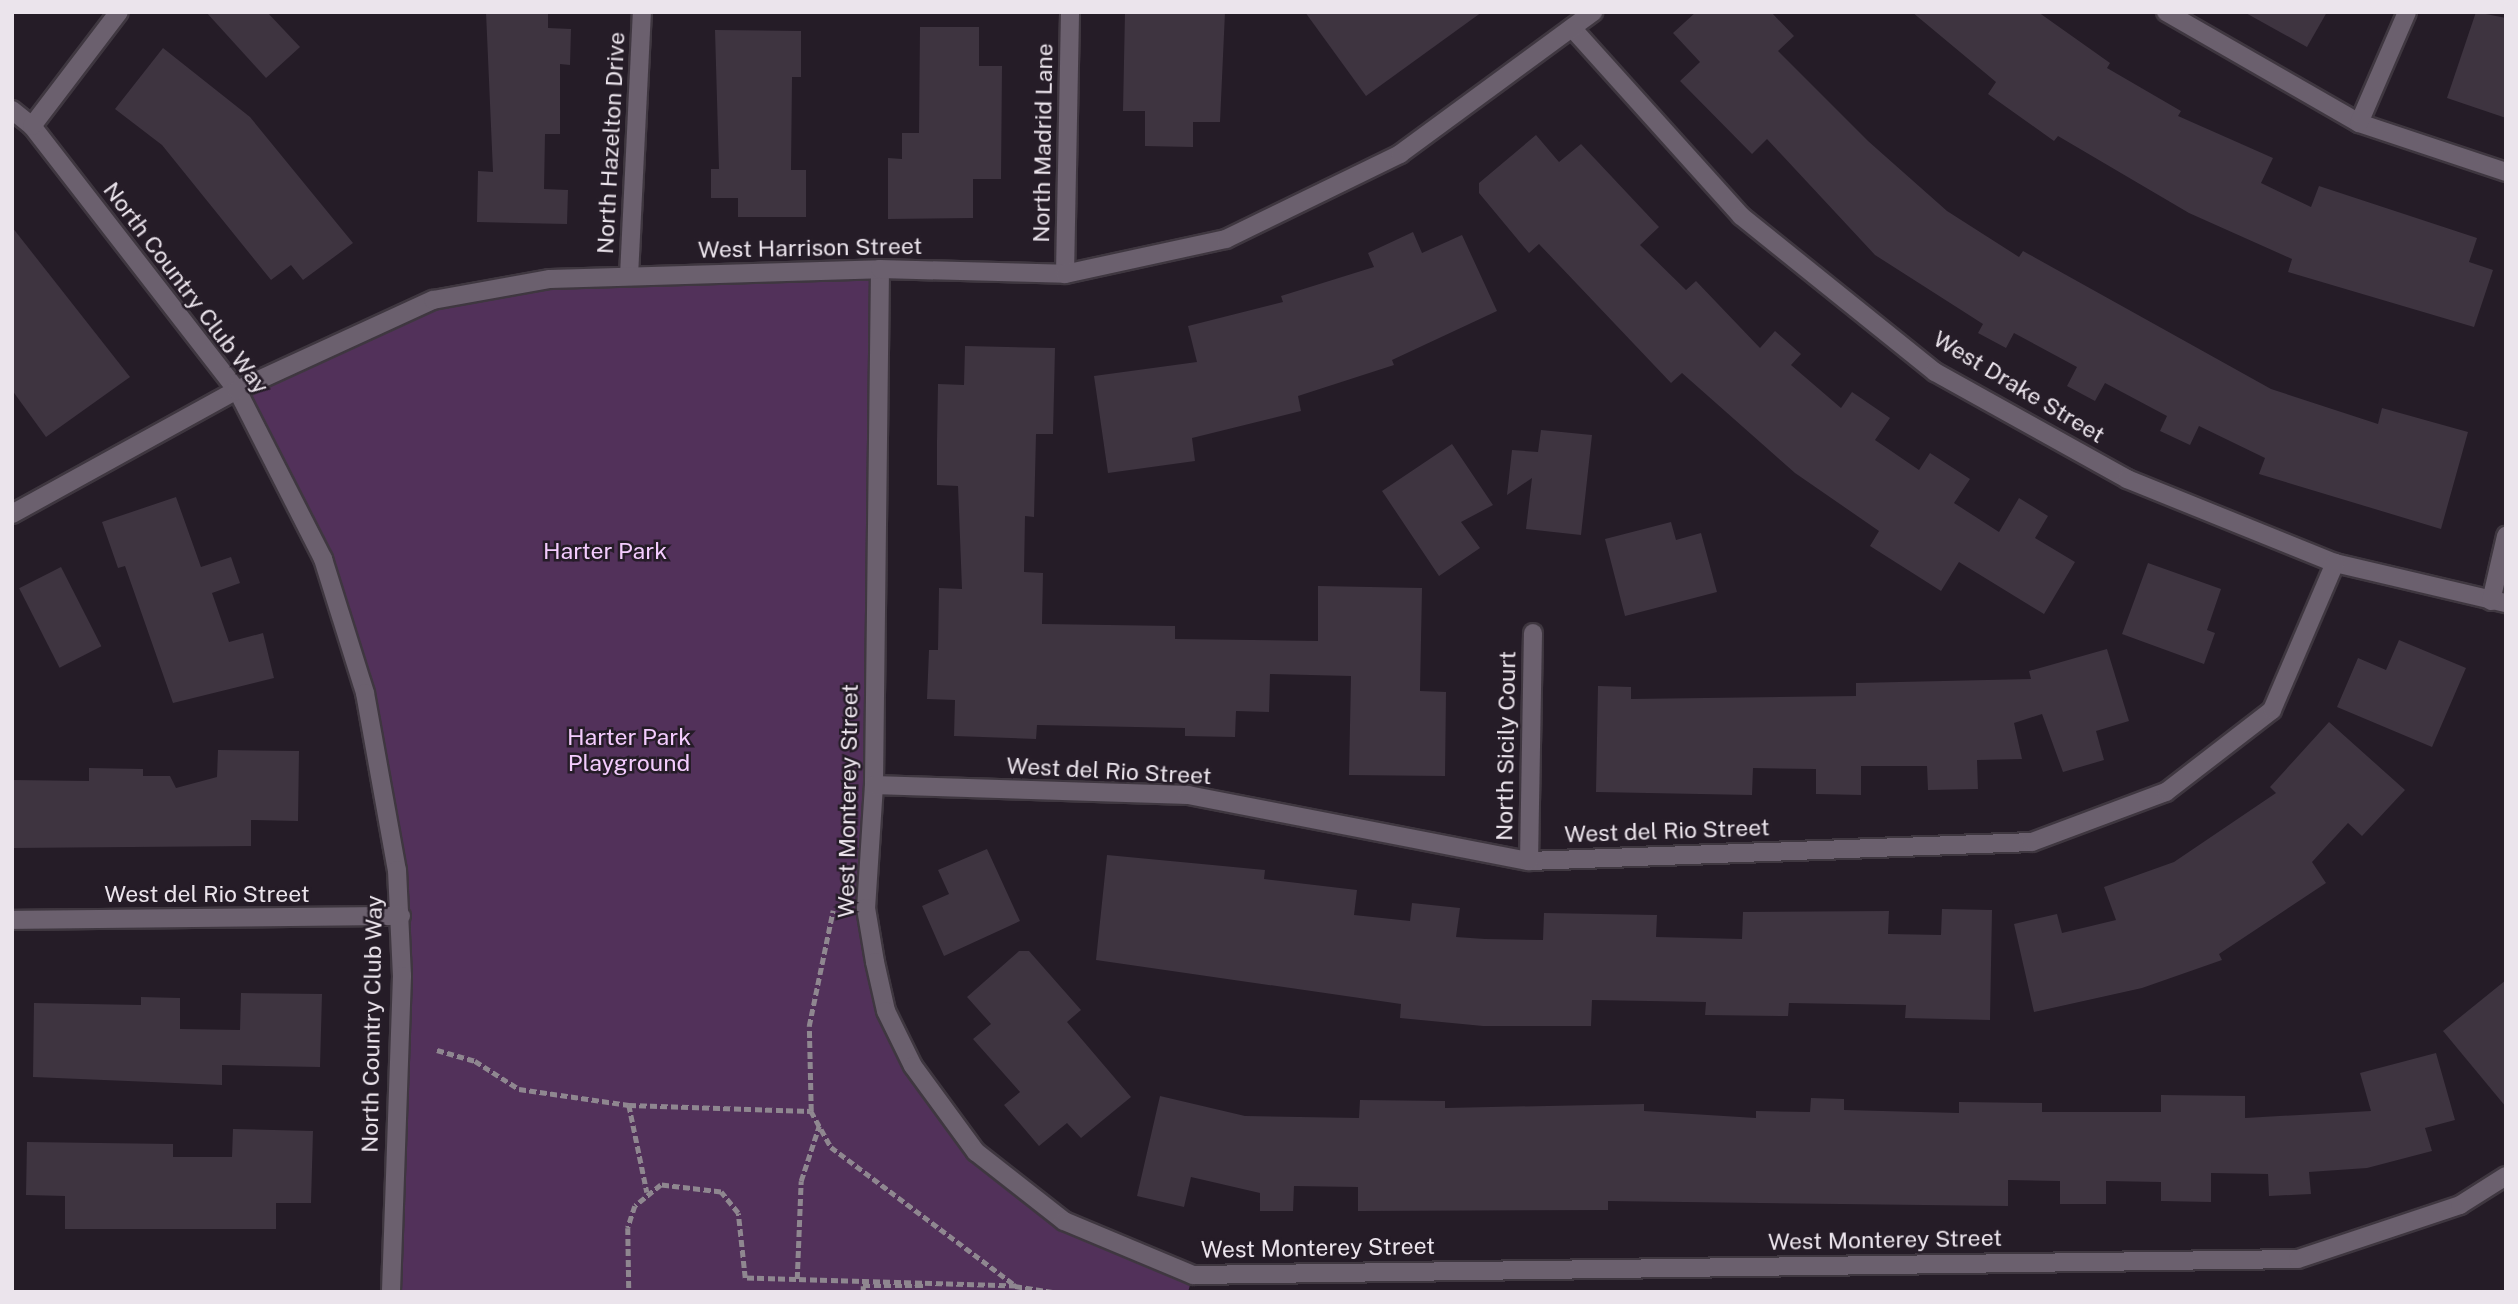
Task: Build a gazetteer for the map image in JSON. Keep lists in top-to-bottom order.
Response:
{
  "streets": {
    "street": [
      "North Hazelton Drive",
      "North Madrid Lane",
      "West Harrison Street",
      "North Country Club Way",
      "West Drake Street",
      "North Sicily Court",
      "West del Rio Street",
      "West Monterey Street"
    ]
  },
  "crossings": [
    ["North Hazelton Drive", "West Harrison Street"],
    ["North Madrid Lane", "West Harrison Street"],
    ["West Harrison Street", "North Country Club Way"],
    ["West Harrison Street", "West Drake Street"],
    ["West Harrison Street", "West Monterey Street"],
    ["North Country Club Way", "West del Rio Street"],
    ["West Drake Street", "West del Rio Street"],
    ["North Sicily Court", "West del Rio Street"],
    ["West del Rio Street", "West Monterey Street"]
  ],
  "parks": ["Harter Park", "Harter Park Playground"]
}
